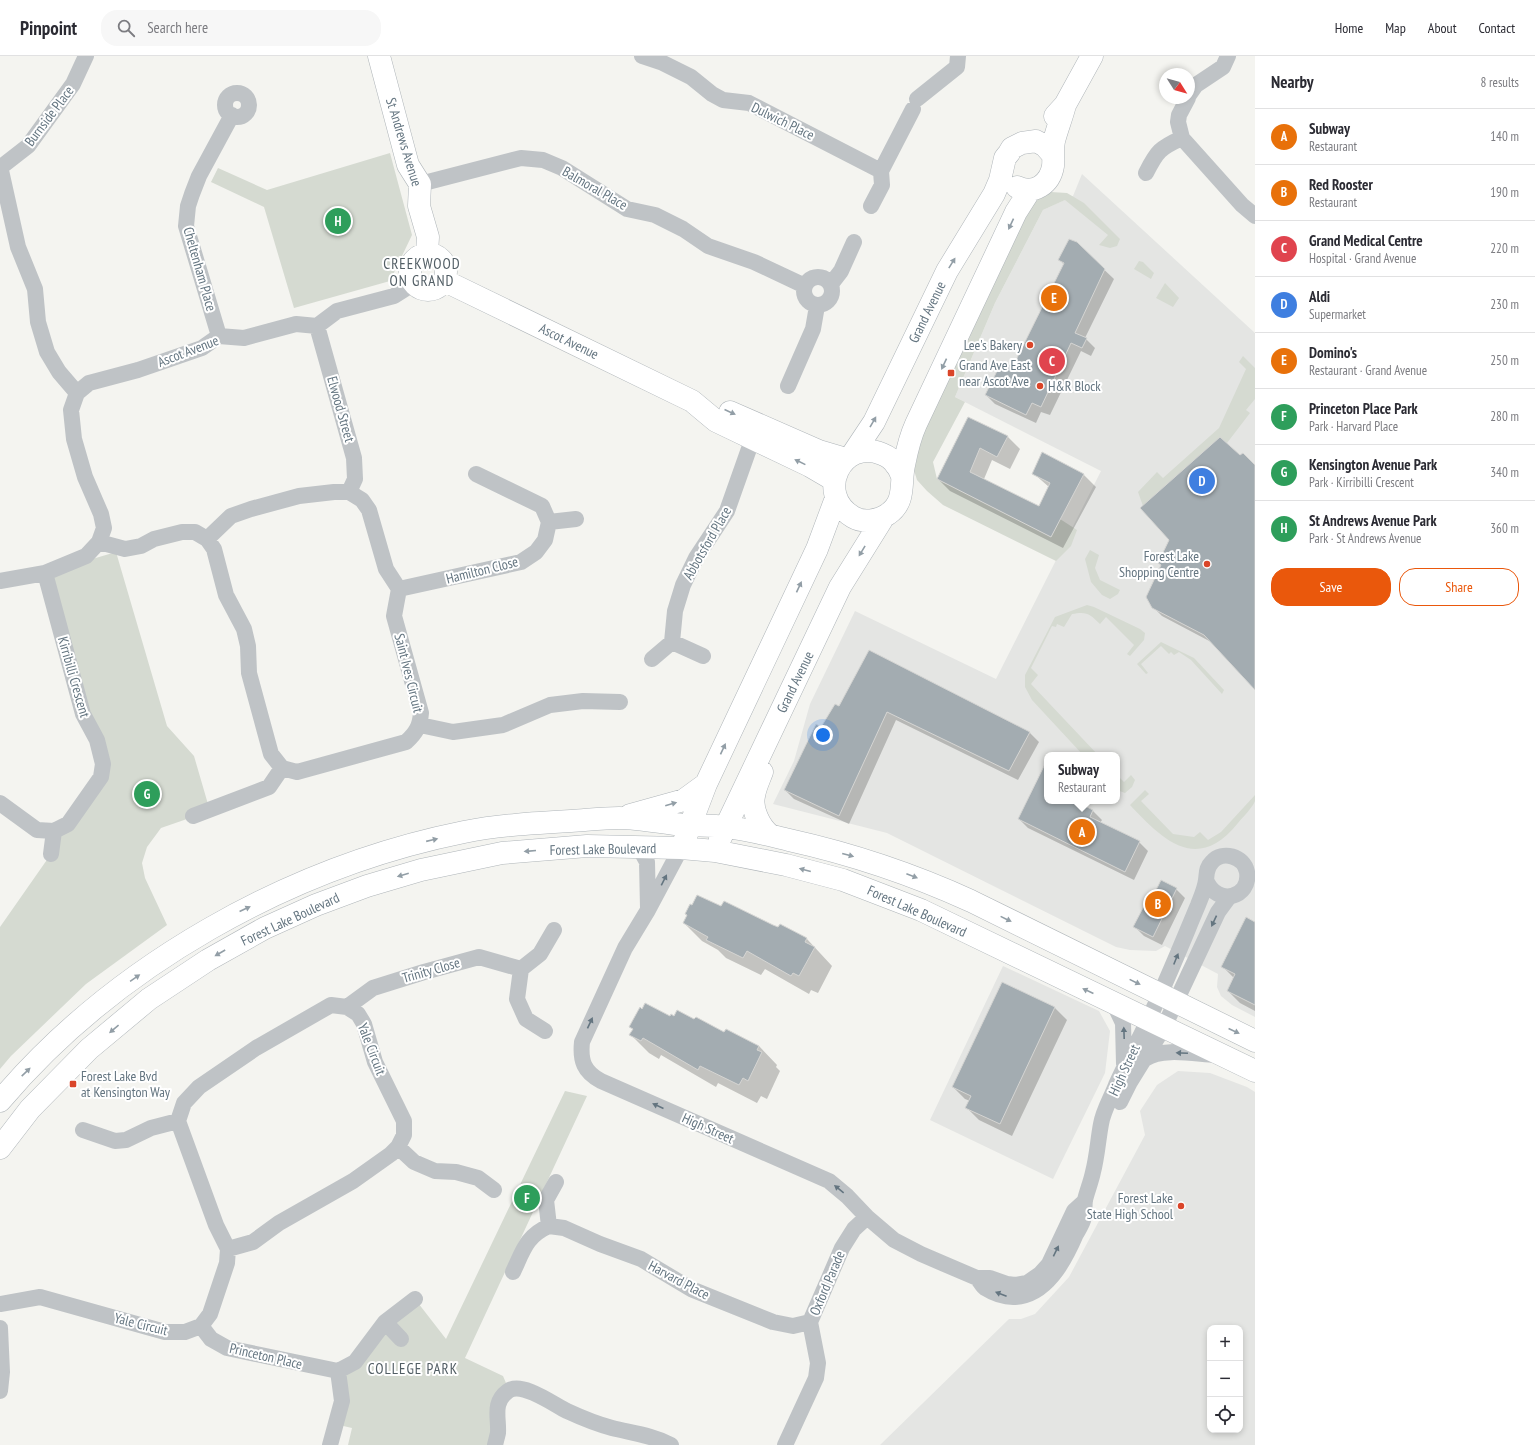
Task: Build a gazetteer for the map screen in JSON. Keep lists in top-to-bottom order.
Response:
{
  "streets": {
    "street": [
      "Burnside Place",
      "Dulwich Place",
      "St Andrews Avenue",
      "Balmoral Place",
      "Cheltenham Place",
      "Grand Avenue",
      "Ascot Avenue",
      "Elwood Street",
      "Abbotsford Place",
      "Hamilton Close",
      "Saint Ives Circuit",
      "Kirribilli Crescent",
      "Forest Lake Boulevard",
      "Trinity Close",
      "Yale Circuit",
      "High Street",
      "Harvard Place",
      "Oxford Parade",
      "Princeton Place"
    ]
  },
  "crossings": [
    ["St Andrews Avenue", "Balmoral Place"],
    ["St Andrews Avenue", "Ascot Avenue"],
    ["Cheltenham Place", "Ascot Avenue"],
    ["Grand Avenue", "Ascot Avenue"],
    ["Grand Avenue", "Forest Lake Boulevard"],
    ["Grand Avenue", "High Street"],
    ["Ascot Avenue", "Elwood Street"],
    ["Ascot Avenue", "Abbotsford Place"],
    ["Hamilton Close", "Saint Ives Circuit"],
    ["Forest Lake Boulevard", "High Street"],
    ["Trinity Close", "Yale Circuit"],
    ["Yale Circuit", "Princeton Place"],
    ["High Street", "Oxford Parade"],
    ["Harvard Place", "Oxford Parade"]
  ],
  "districts": ["CREEKWOOD ON GRAND", "COLLEGE PARK"],
  "places": {
    "other": [
      "Lee's Bakery",
      "H&R Block",
      "Forest Lake Shopping Centre",
      "Forest Lake State High School"
    ],
    "transit": ["Grand Ave East near Ascot Ave", "Forest Lake Bvd at Kensington Way"]
  },
  "north": "bottom right",
  "page": {
    "header": "Pinpoint",
    "search": "Search here",
    "nav": [
      "Home",
      "Map",
      "About",
      "Contact"
    ],
    "heading": ["Nearby", "8 results"],
    "list": [
      {
        "mark": "A",
        "name": "Subway",
        "note": "Restaurant",
        "value": "140 m"
      },
      {
        "mark": "B",
        "name": "Red Rooster",
        "note": "Restaurant",
        "value": "190 m"
      },
      {
        "mark": "C",
        "name": "Grand Medical Centre",
        "note": "Hospital · Grand Avenue",
        "value": "220 m"
      },
      {
        "mark": "D",
        "name": "Aldi",
        "note": "Supermarket",
        "value": "230 m"
      },
      {
        "mark": "E",
        "name": "Domino's",
        "note": "Restaurant · Grand Avenue",
        "value": "250 m"
      },
      {
        "mark": "F",
        "name": "Princeton Place Park",
        "note": "Park · Harvard Place",
        "value": "280 m"
      },
      {
        "mark": "G",
        "name": "Kensington Avenue Park",
        "note": "Park · Kirribilli Crescent",
        "value": "340 m"
      },
      {
        "mark": "H",
        "name": "St Andrews Avenue Park",
        "note": "Park · St Andrews Avenue",
        "value": "360 m"
      }
    ],
    "pins": [
      "H",
      "E",
      "C",
      "D",
      "G",
      "A",
      "B",
      "F"
    ],
    "buttons": ["Save", "Share"],
    "popup": ["Subway", "Restaurant"],
    "map_buttons": ["+", "−"]
  }
}
